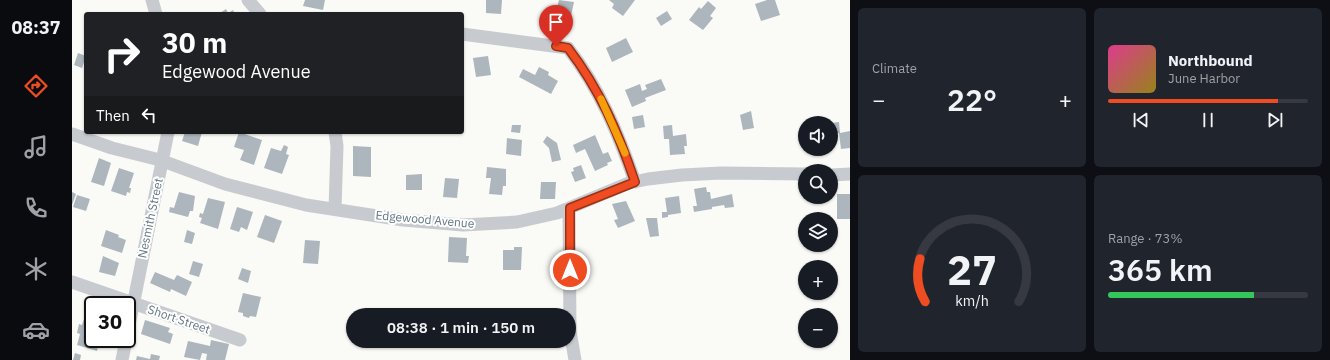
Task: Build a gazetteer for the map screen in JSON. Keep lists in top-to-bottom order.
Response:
{
  "streets": {
    "street": ["Nesmith Street", "Edgewood Avenue", "Short Street"]
  },
  "crossings": [
    ["Nesmith Street", "Edgewood Avenue"]
  ],
  "page": {
    "tabs": "08:37",
    "tile": [
      "Climate",
      ["Range · 73%", "365 km"]
    ],
    "turn": ["30 m", "Edgewood Avenue"],
    "song": ["Northbound", "June Harbor"],
    "heat": ["−", "22°", "+"],
    "then": "Then",
    "map_buttons": ["+", "−"],
    "limit": "30",
    "trip": "08:38 · 1 min · 150 m",
    "gauge": ["27", "km/h"]
  }
}
